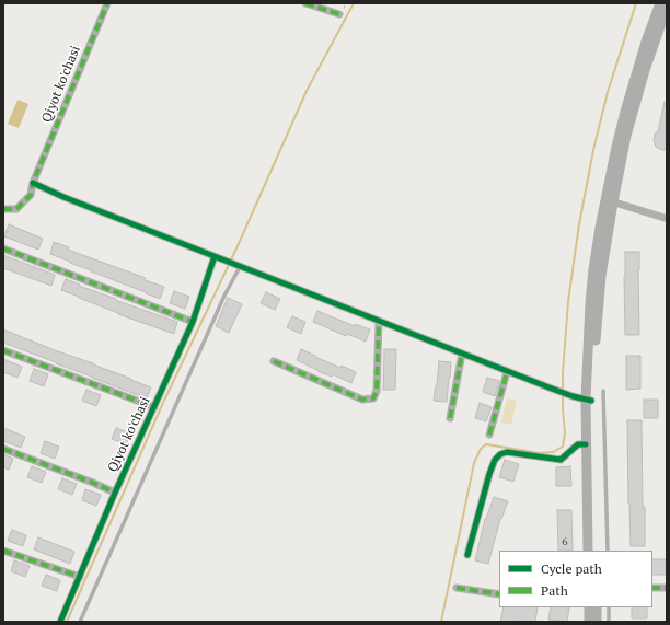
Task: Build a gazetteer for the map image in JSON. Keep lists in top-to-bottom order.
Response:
{
  "streets": {
    "street": ["Qiyot ko'chasi"]
  },
  "house_numbers": ["6"],
  "legend": ["Cycle path", "Path"]
}
